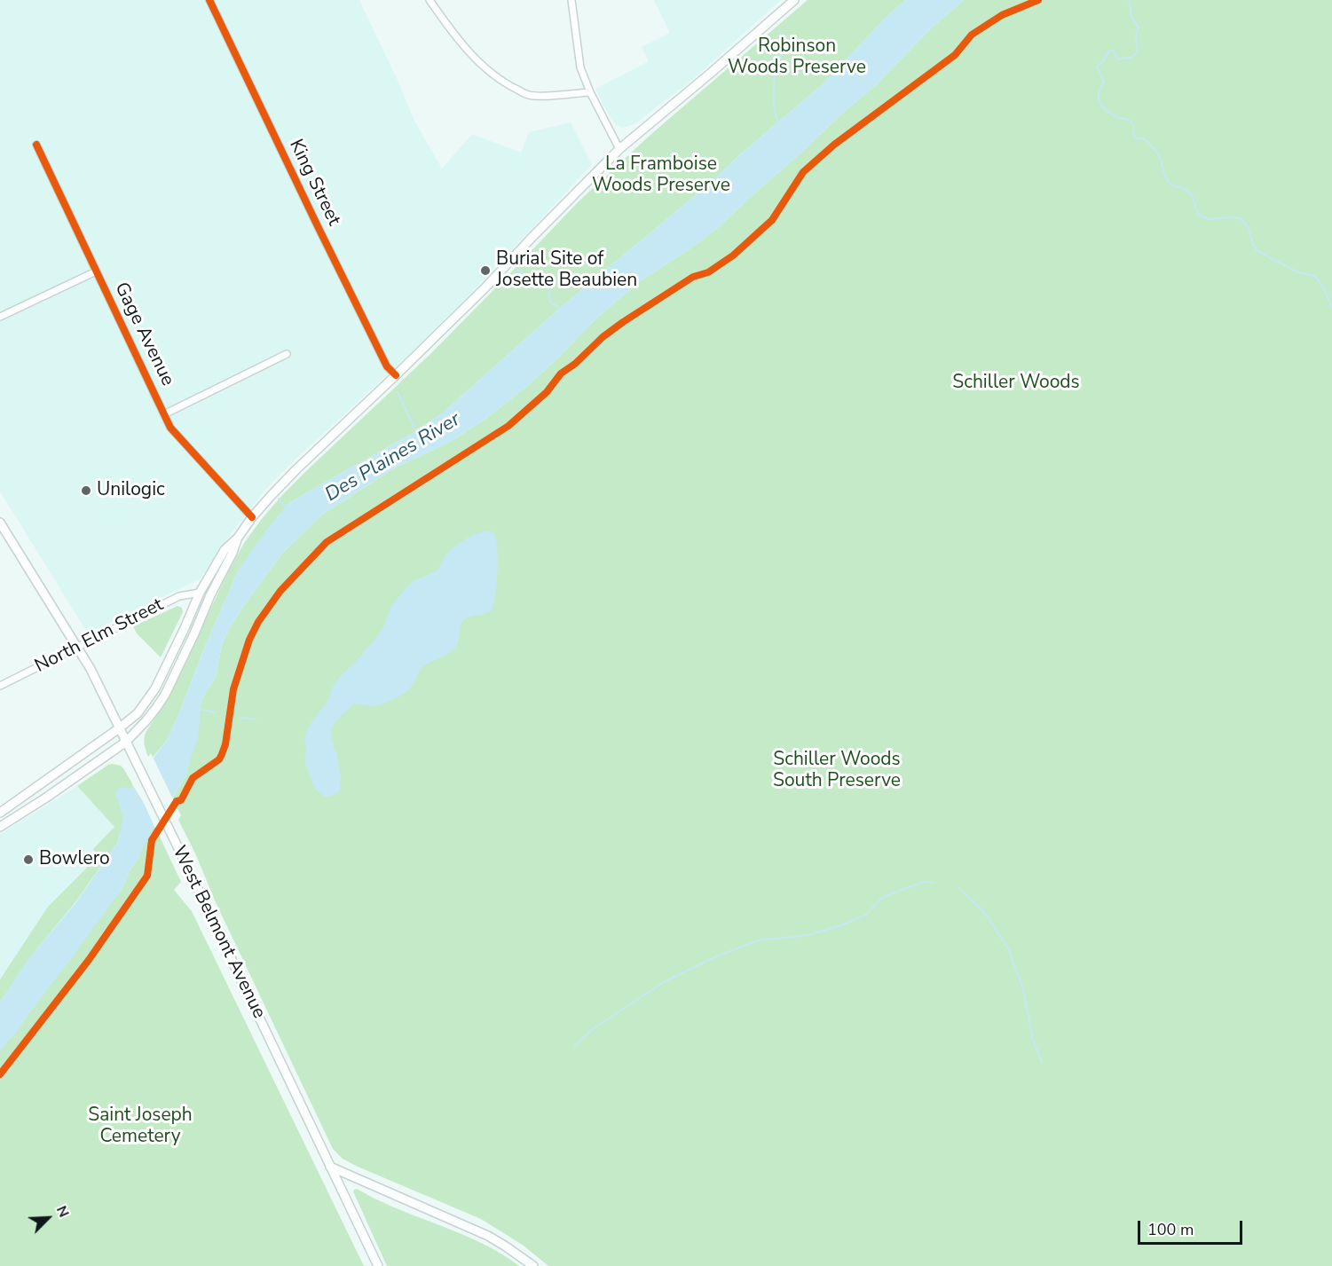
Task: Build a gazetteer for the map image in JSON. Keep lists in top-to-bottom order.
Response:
{
  "streets": {
    "main road": ["West Belmont Avenue"],
    "street": ["King Street", "Gage Avenue", "North Elm Street"]
  },
  "crossings": [
    ["North Elm Street", "West Belmont Avenue"]
  ],
  "water": ["Des Plaines River"],
  "parks": [
    "Robinson Woods Preserve",
    "La Framboise Woods Preserve",
    "Schiller Woods",
    "Schiller Woods South Preserve",
    "Saint Joseph Cemetery"
  ],
  "places": ["Burial Site of Josette Beaubien", "Unilogic", "Bowlero"],
  "scale_bar": "100 m",
  "north": "top right"
}
